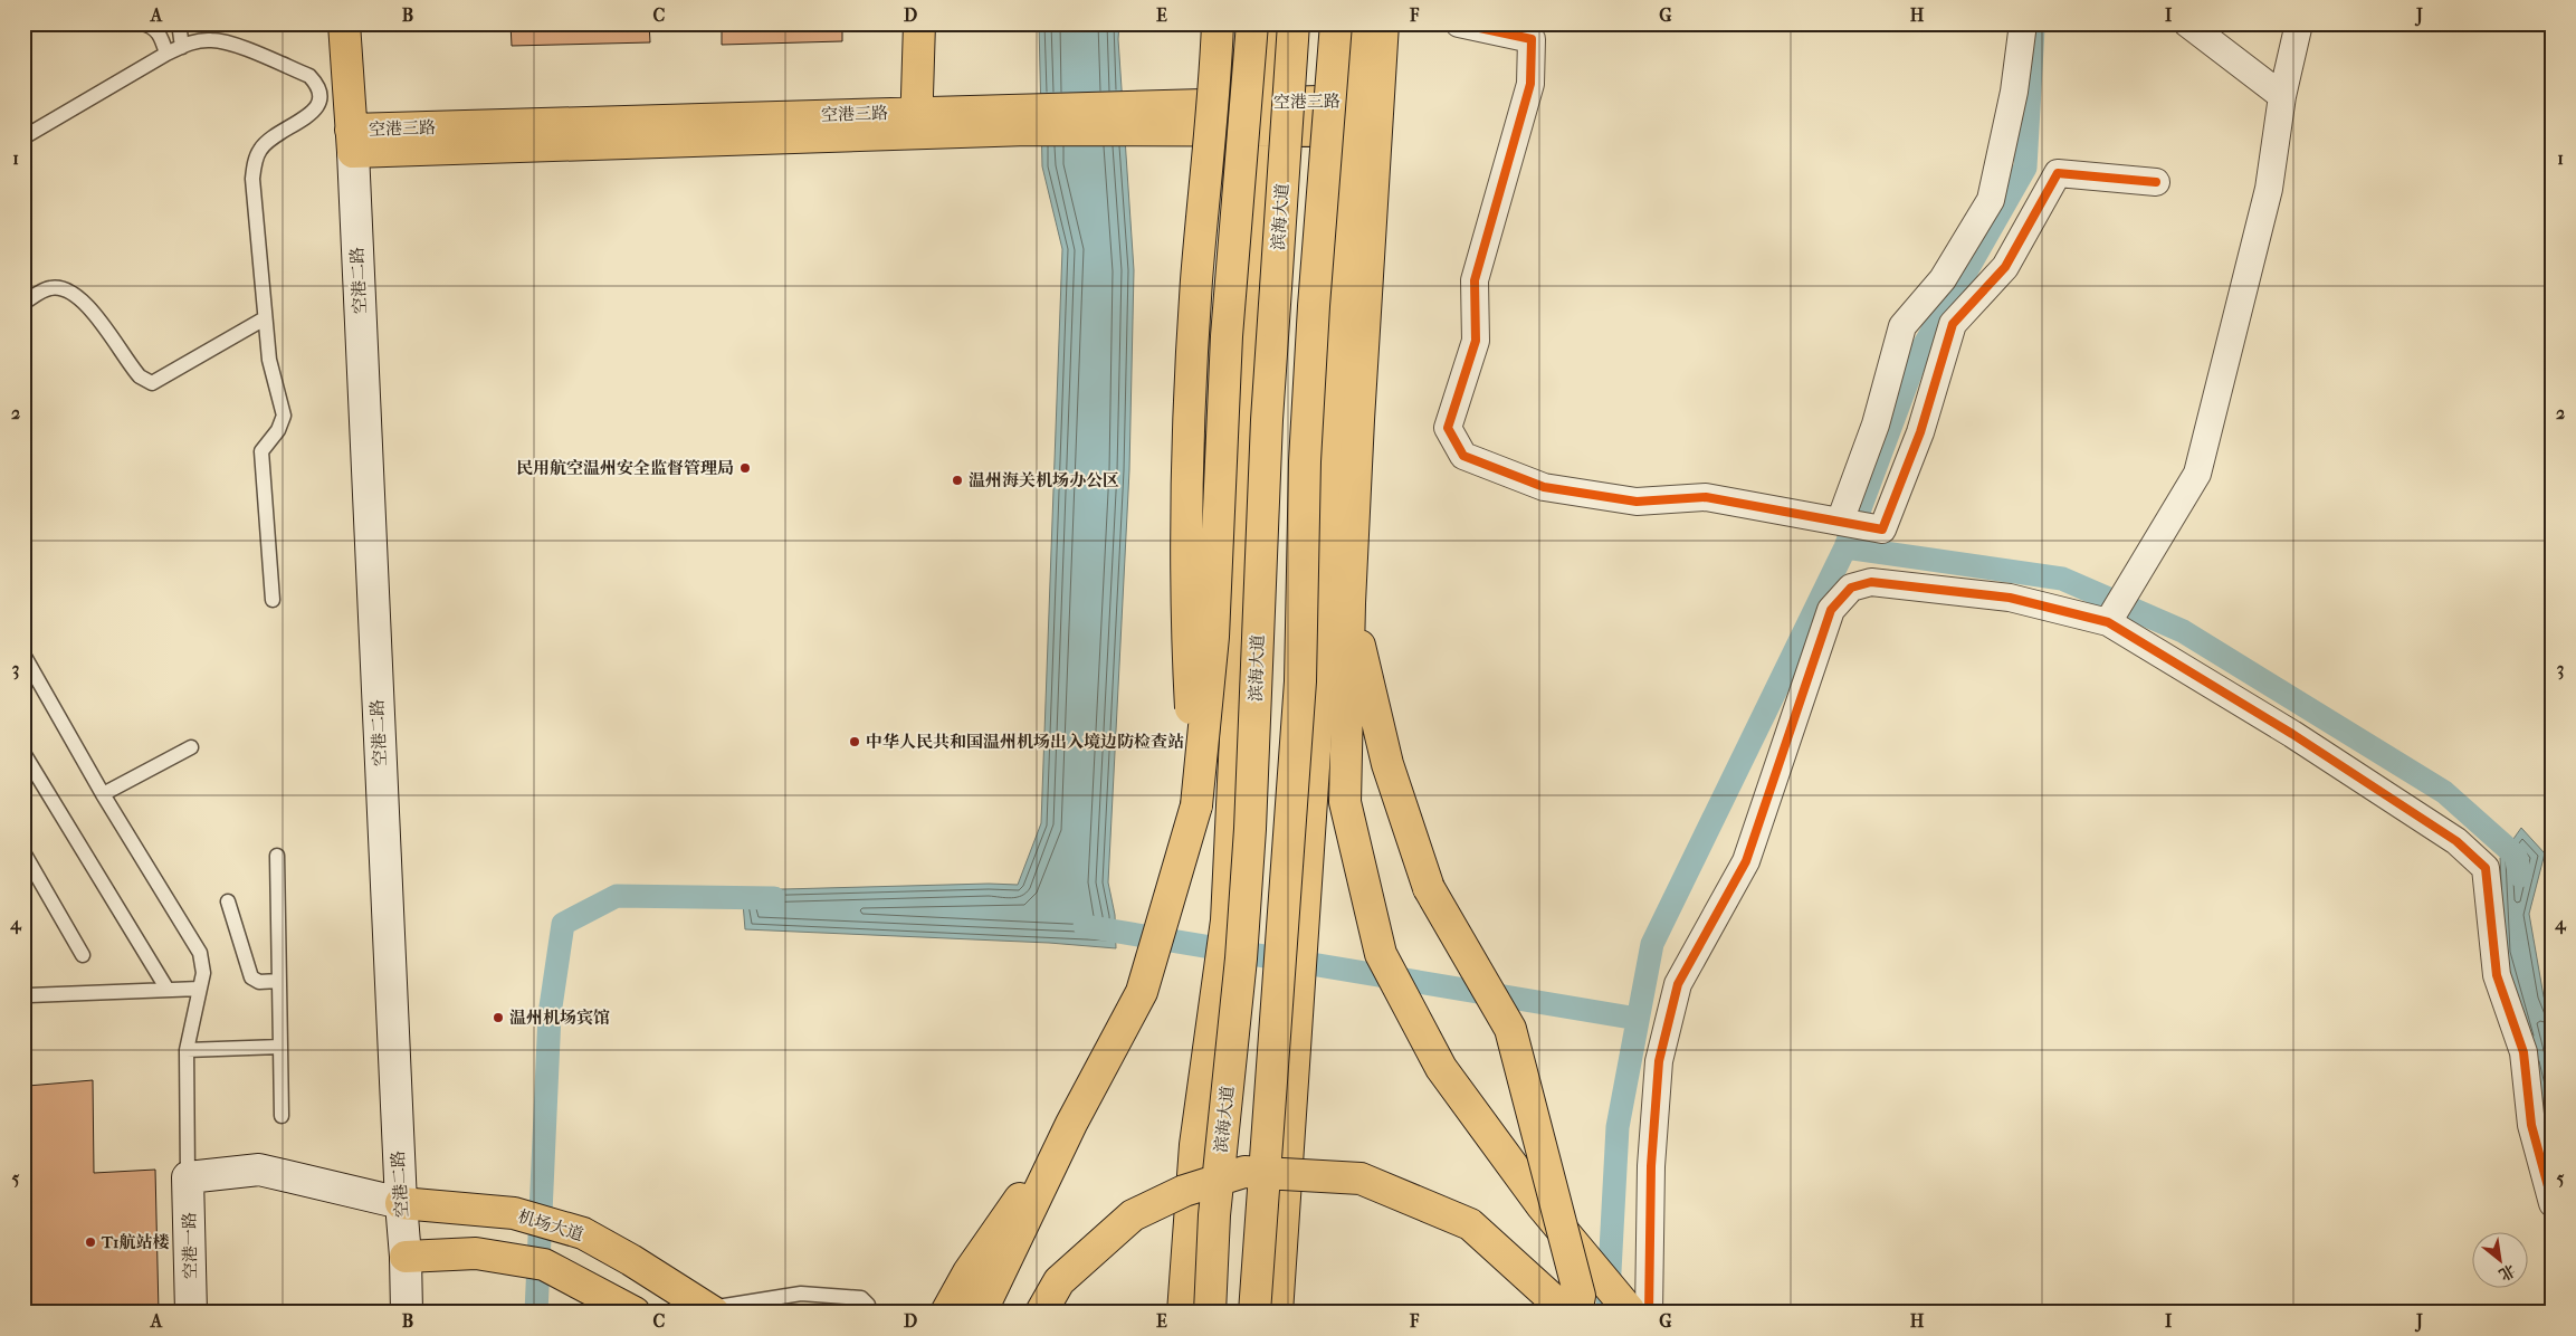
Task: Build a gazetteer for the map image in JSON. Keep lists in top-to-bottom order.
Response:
{
  "streets": {
    "main road": [
      "空港三路",
      "滨海大道",
      "空港二路",
      "机场大道",
      "空港一路"
    ]
  },
  "crossings": [
    ["空港三路", "空港二路"],
    ["空港二路", "机场大道"]
  ],
  "places": [
    "民用航空温州安全监督管理局",
    "温州海关机场办公区",
    "中华人民共和国温州机场出入境边防检查站",
    "温州机场宾馆",
    "T1航站楼"
  ],
  "north": "bottom right",
  "grid": {
    "columns": [
      "A",
      "B",
      "C",
      "D",
      "E",
      "F",
      "G",
      "H",
      "I",
      "J"
    ],
    "rows": [
      "1",
      "2",
      "3",
      "4",
      "5"
    ]
  }
}
